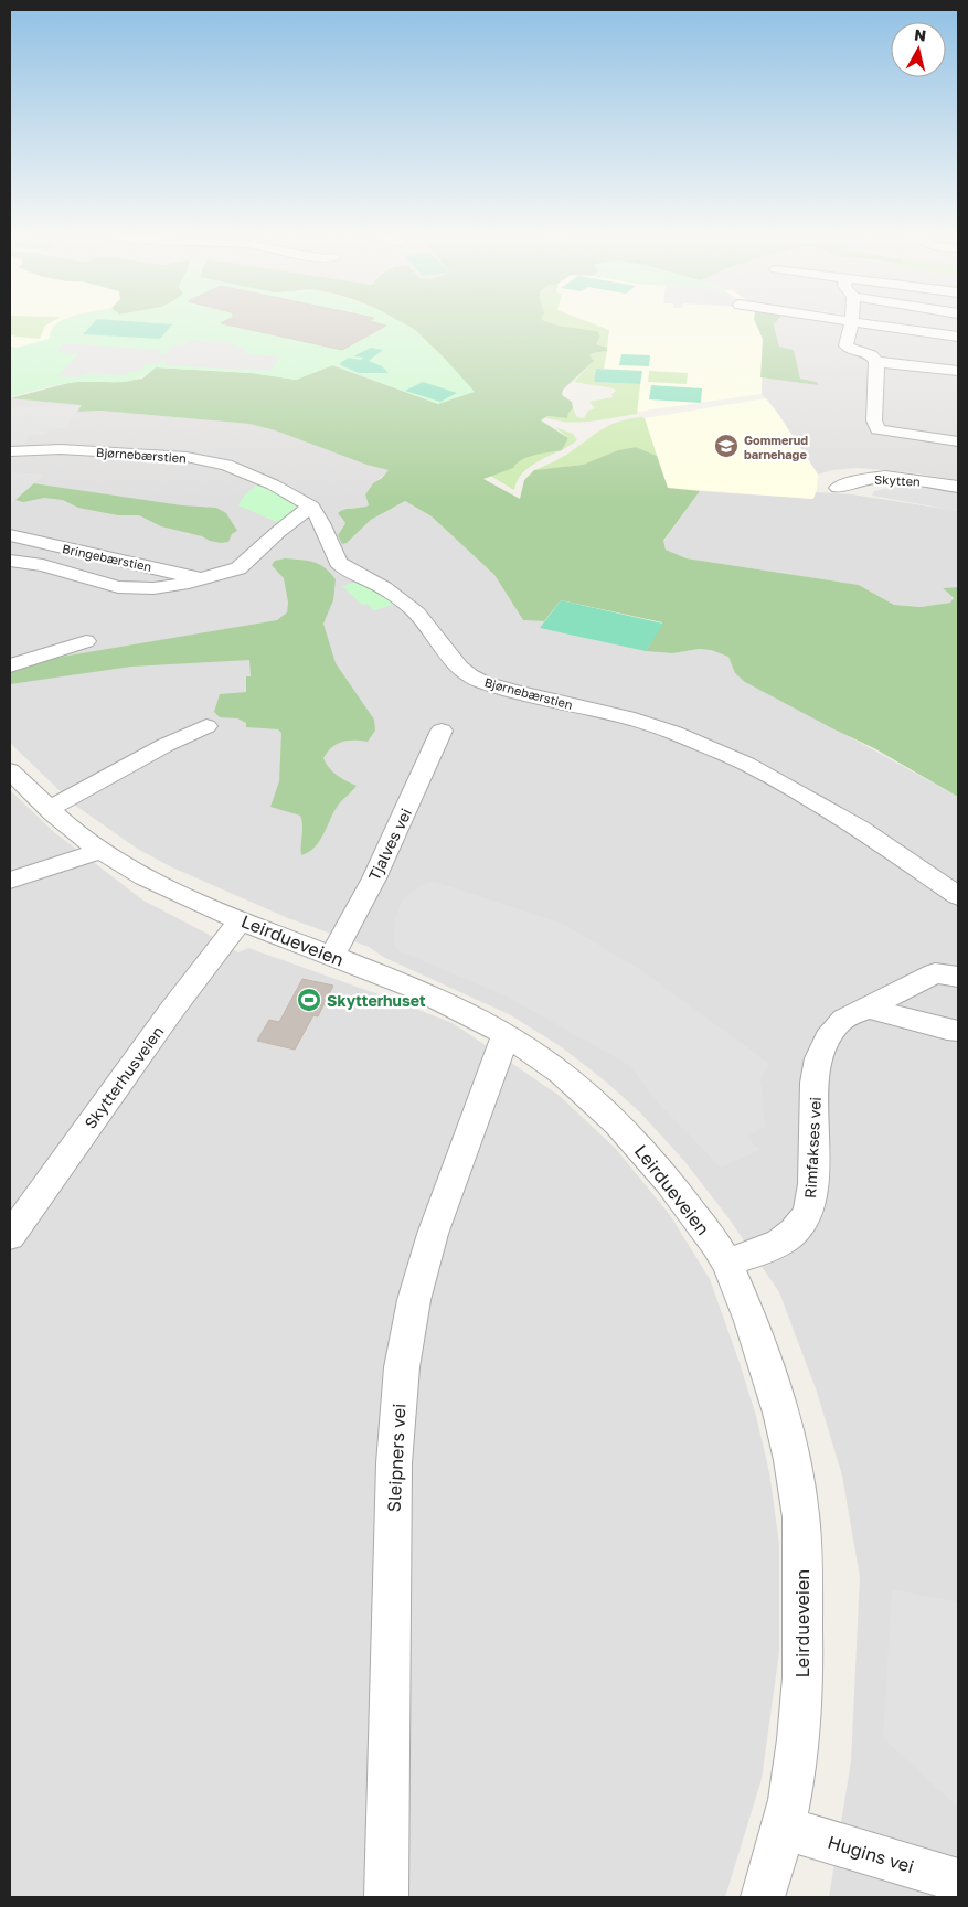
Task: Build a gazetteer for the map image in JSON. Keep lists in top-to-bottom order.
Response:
{
  "streets": {
    "street": [
      "Bjørnebærstien",
      "Skytten",
      "Bringebærstien",
      "Tjalves vei",
      "Leirdueveien",
      "Skytterhusveien",
      "Rimfakses vei",
      "Sleipners vei",
      "Hugins vei"
    ]
  },
  "crossings": [
    ["Bjørnebærstien", "Bringebærstien"],
    ["Tjalves vei", "Leirdueveien"],
    ["Leirdueveien", "Skytterhusveien"],
    ["Leirdueveien", "Rimfakses vei"],
    ["Leirdueveien", "Sleipners vei"],
    ["Leirdueveien", "Hugins vei"]
  ],
  "places": {
    "school or university": ["Gommerud barnehage"],
    "sports": ["Skytterhuset"]
  },
  "north": "top"
}
